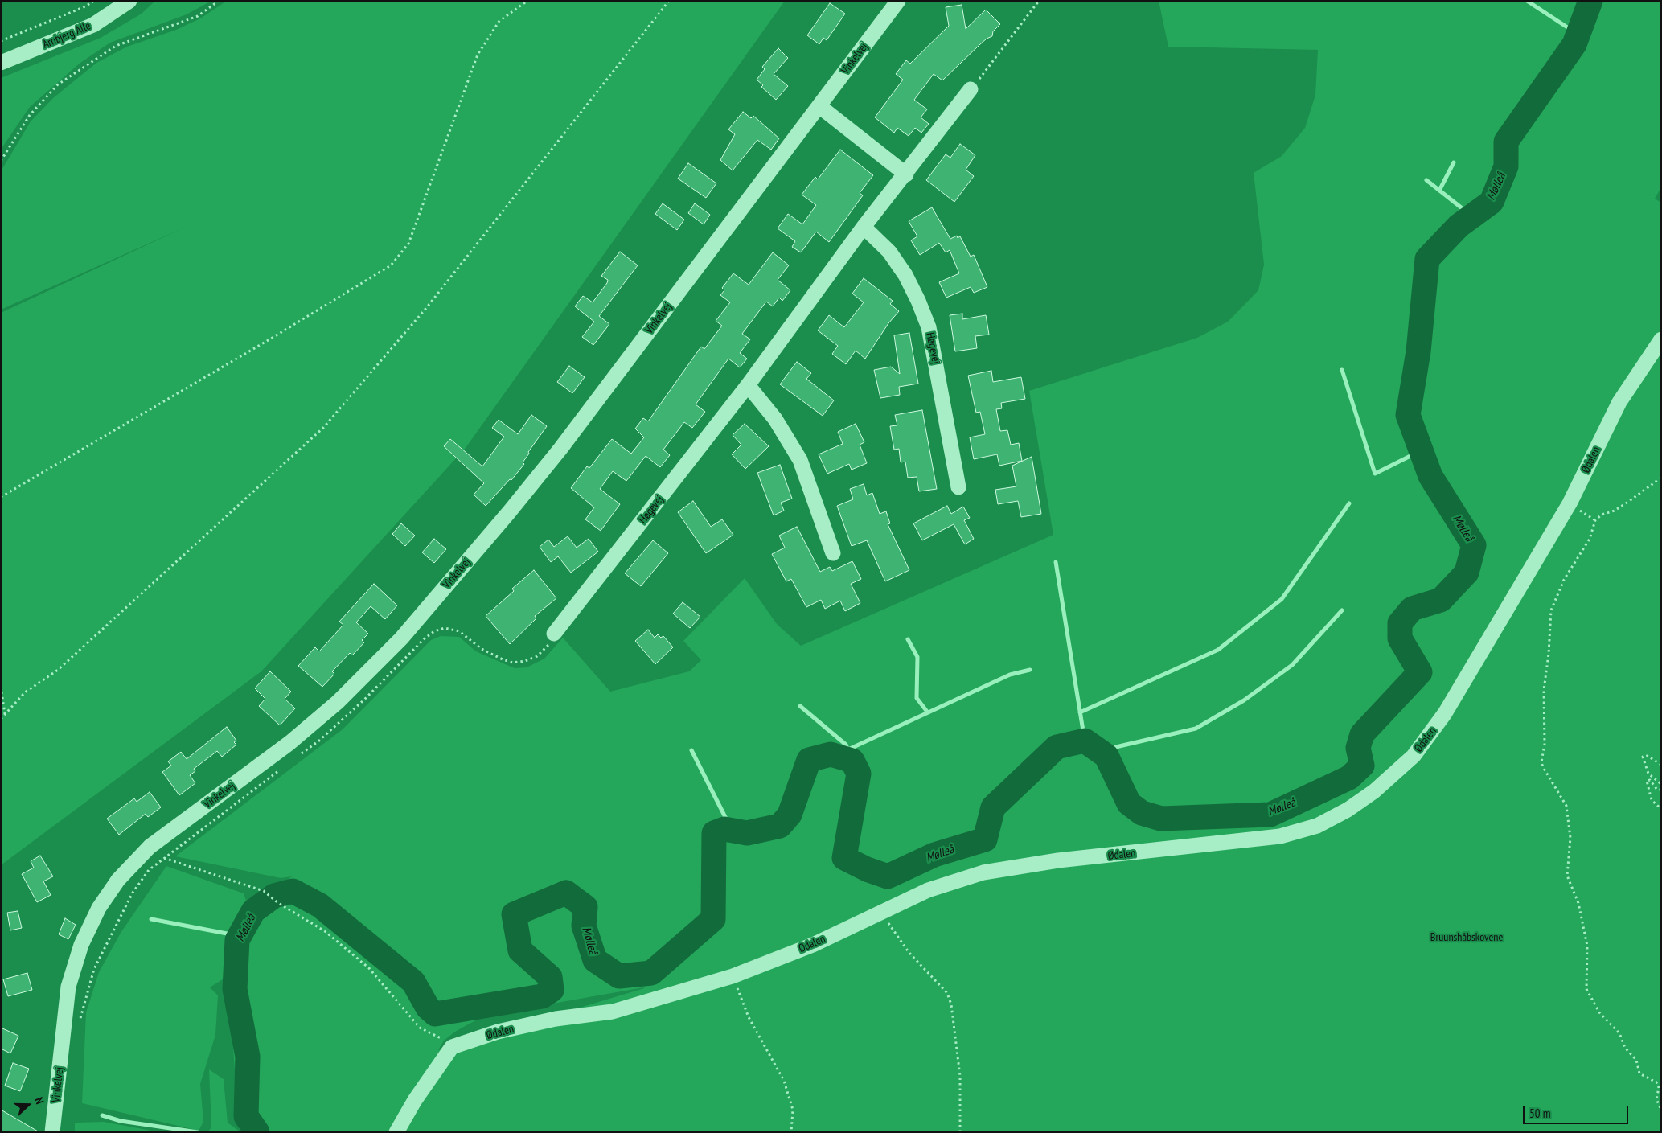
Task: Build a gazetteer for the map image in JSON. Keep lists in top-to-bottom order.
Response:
{
  "streets": {
    "street": [
      "Arnbjerg Alle",
      "Vinkelvej",
      "Høgevej",
      "Ødalen"
    ]
  },
  "water": ["Mølleå"],
  "parks": ["Bruunshåbskovene"],
  "scale_bar": "50 m",
  "north": "right"
}
